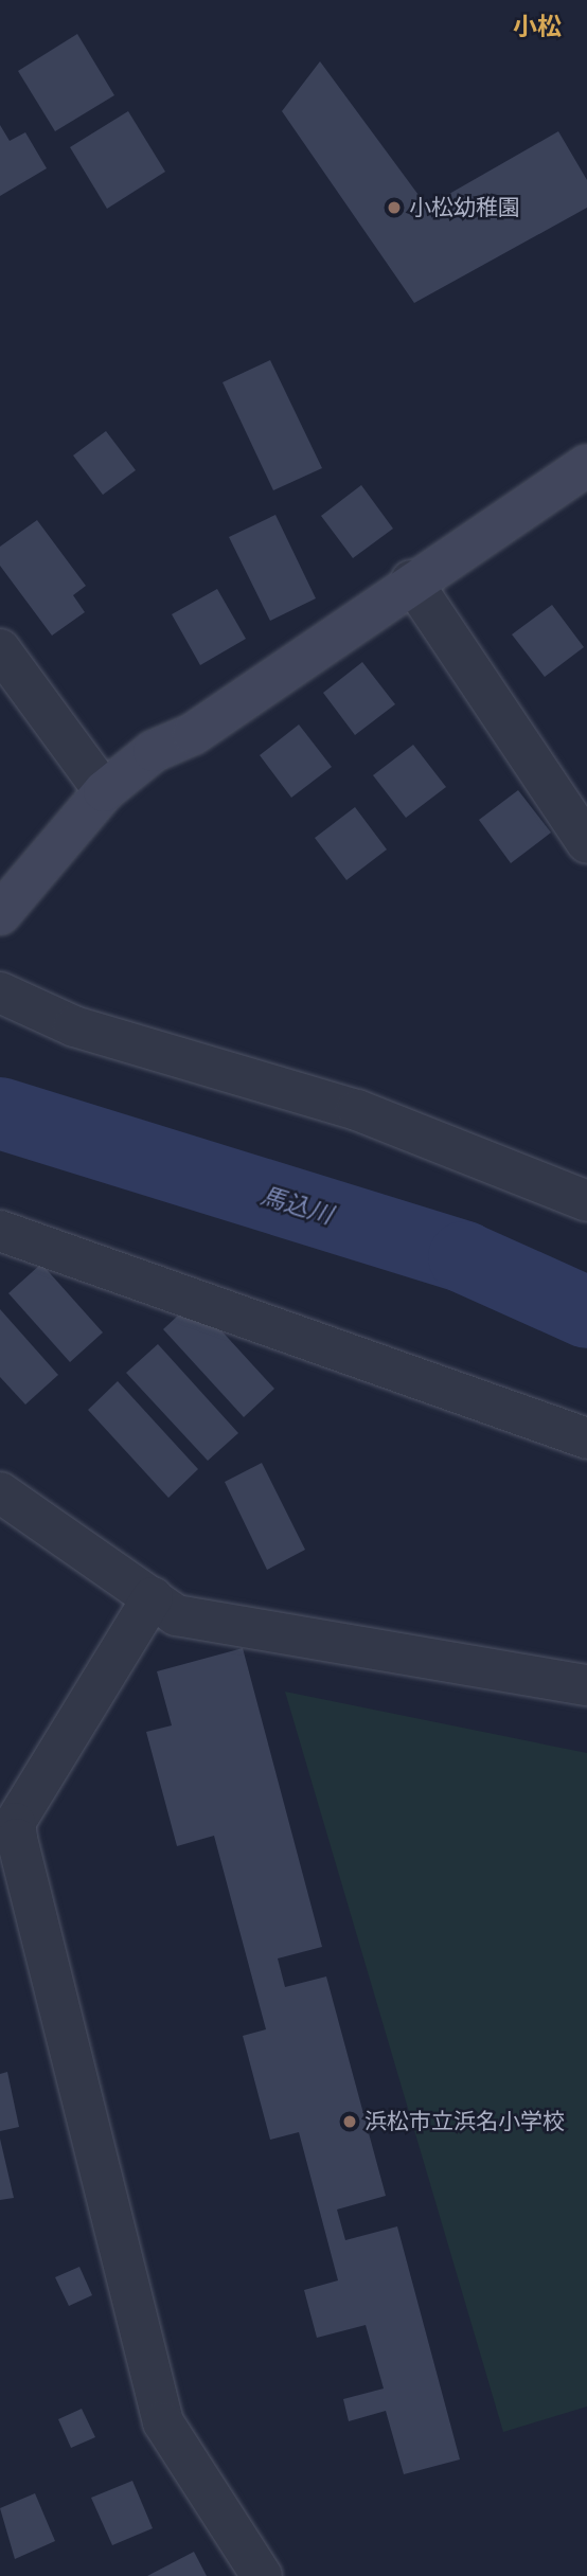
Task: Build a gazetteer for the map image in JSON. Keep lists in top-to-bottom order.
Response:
{
  "districts": ["小松"],
  "water": ["馬込川"],
  "places": ["小松幼稚園", "浜松市立浜名小学校"]
}
